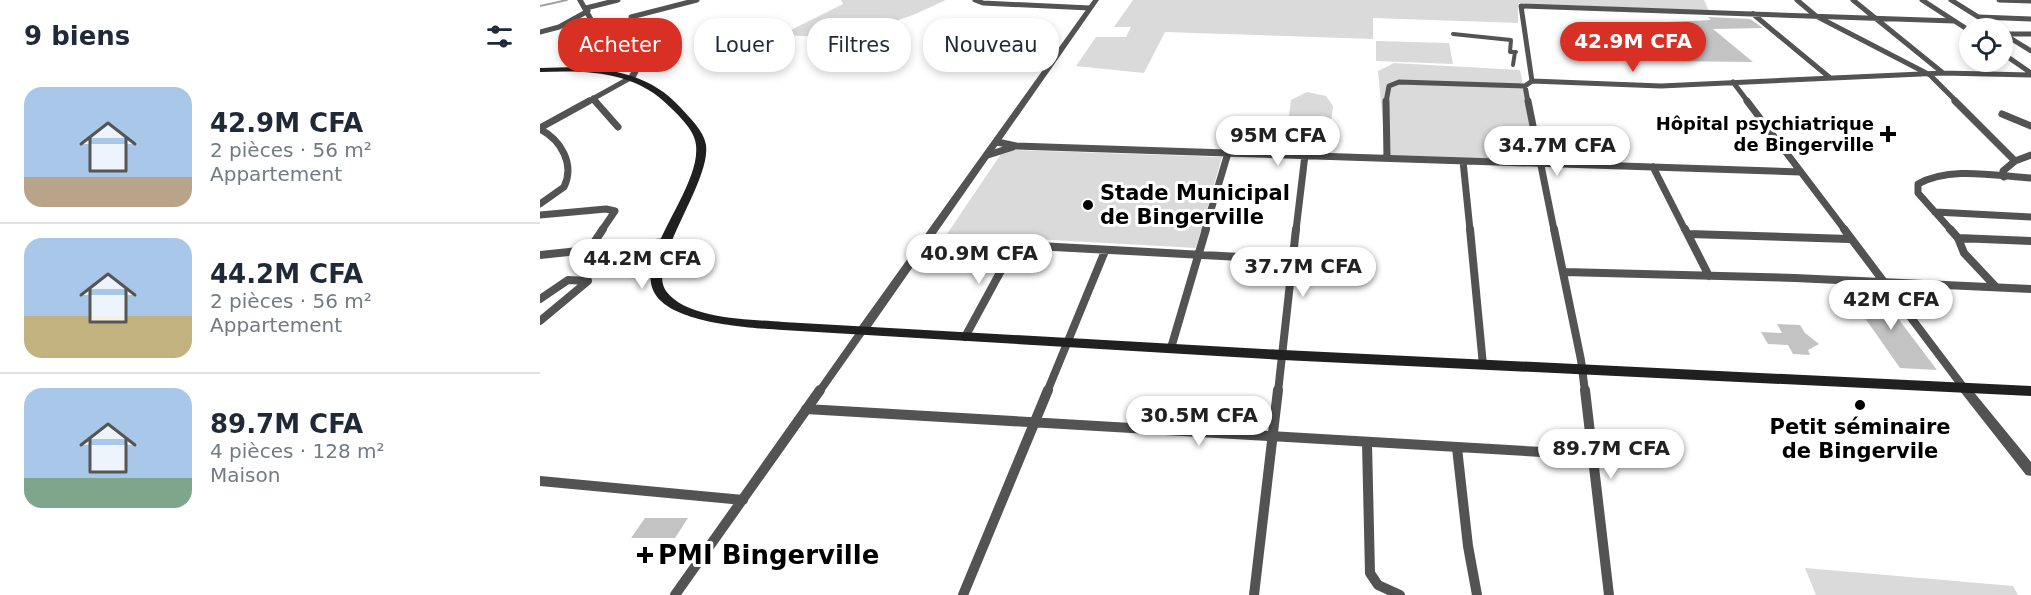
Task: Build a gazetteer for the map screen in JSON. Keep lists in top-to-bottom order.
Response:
{
  "places": {
    "health": ["Hôpital psychiatrique de Bingerville", "PMI Bingerville"],
    "other": ["Stade Municipal de Bingerville", "Petit séminaire de Bingervile"]
  },
  "page": {
    "heading": "9 biens",
    "chip": [
      "Acheter",
      "Louer",
      "Filtres",
      "Nouveau"
    ],
    "price": [
      "42.9M CFA",
      "95M CFA",
      "34.7M CFA",
      "40.9M CFA",
      "44.2M CFA",
      "37.7M CFA",
      "42M CFA",
      "30.5M CFA",
      "89.7M CFA"
    ],
    "list": [
      {
        "name": "42.9M CFA",
        "note": "2 pièces · 56 m² · Appartement"
      },
      {
        "name": "44.2M CFA",
        "note": "2 pièces · 56 m² · Appartement"
      },
      {
        "name": "89.7M CFA",
        "note": "4 pièces · 128 m² · Maison"
      }
    ]
  }
}
